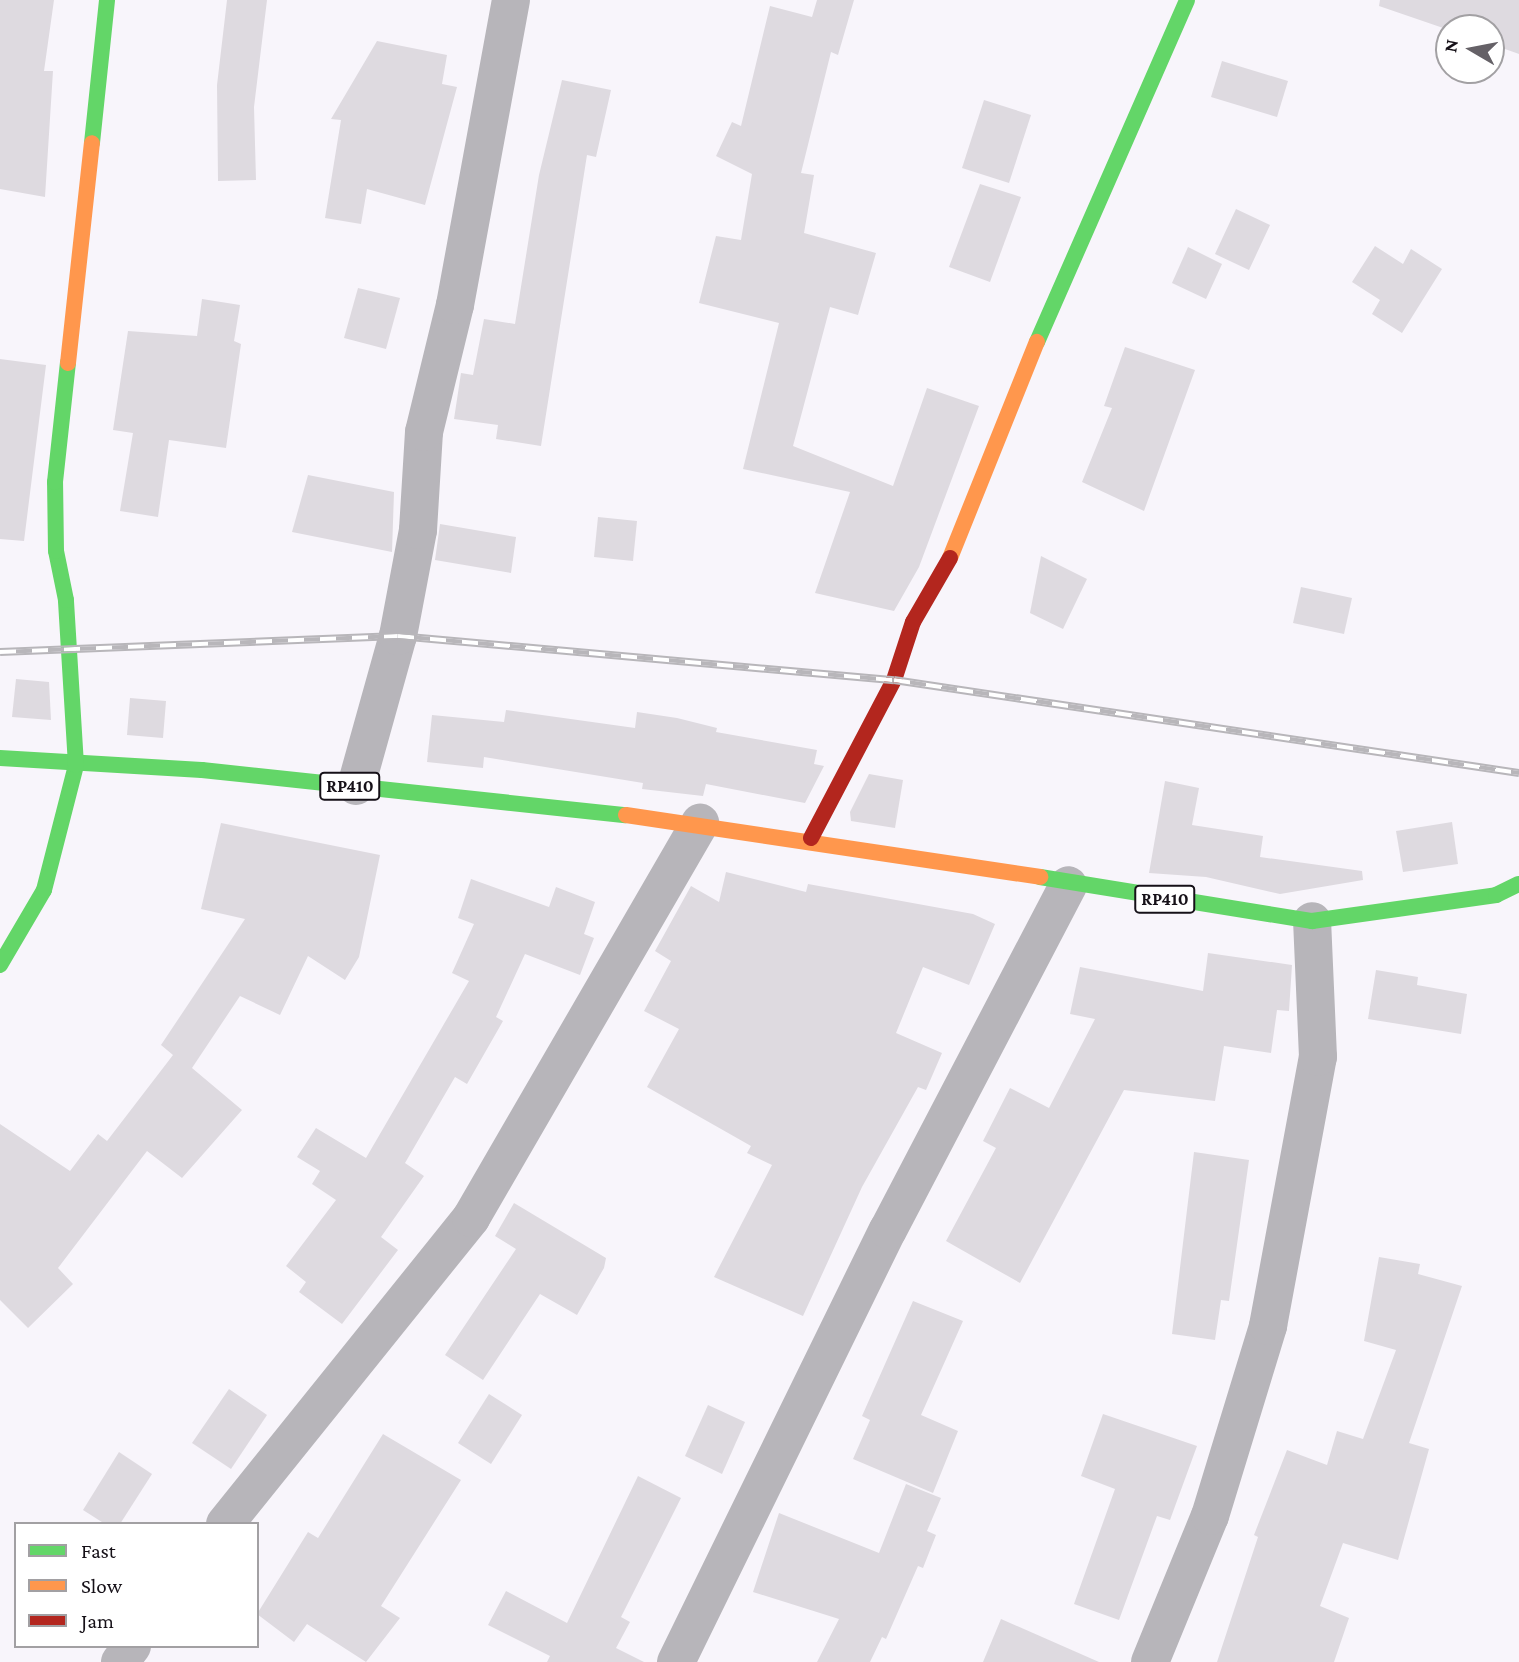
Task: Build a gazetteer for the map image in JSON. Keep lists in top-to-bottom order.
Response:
{
  "streets": {
    "street": ["RP410"]
  },
  "legend": ["Fast", "Slow", "Jam"],
  "north": "left"
}
